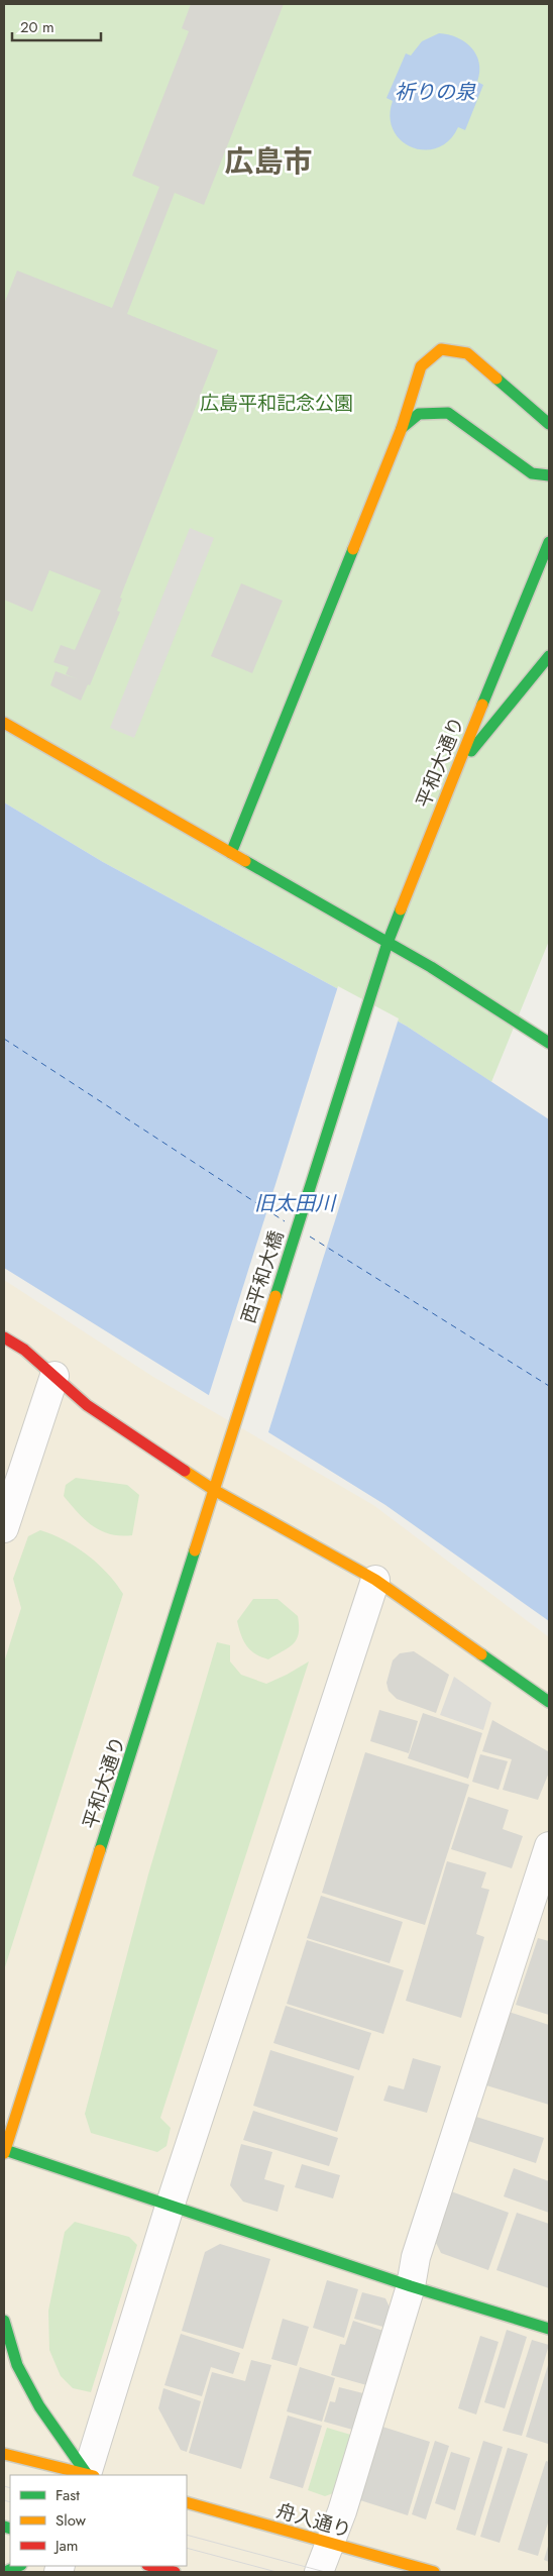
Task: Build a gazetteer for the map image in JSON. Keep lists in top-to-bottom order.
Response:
{
  "streets": {
    "street": ["平和大通り", "西平和大橋", "舟入通り"]
  },
  "crossings": [
    ["平和大通り", "西平和大橋"]
  ],
  "districts": ["広島市"],
  "water": ["祈りの泉", "旧太田川"],
  "parks": ["広島平和記念公園"],
  "legend": ["Fast", "Slow", "Jam"],
  "scale_bar": "20 m"
}
